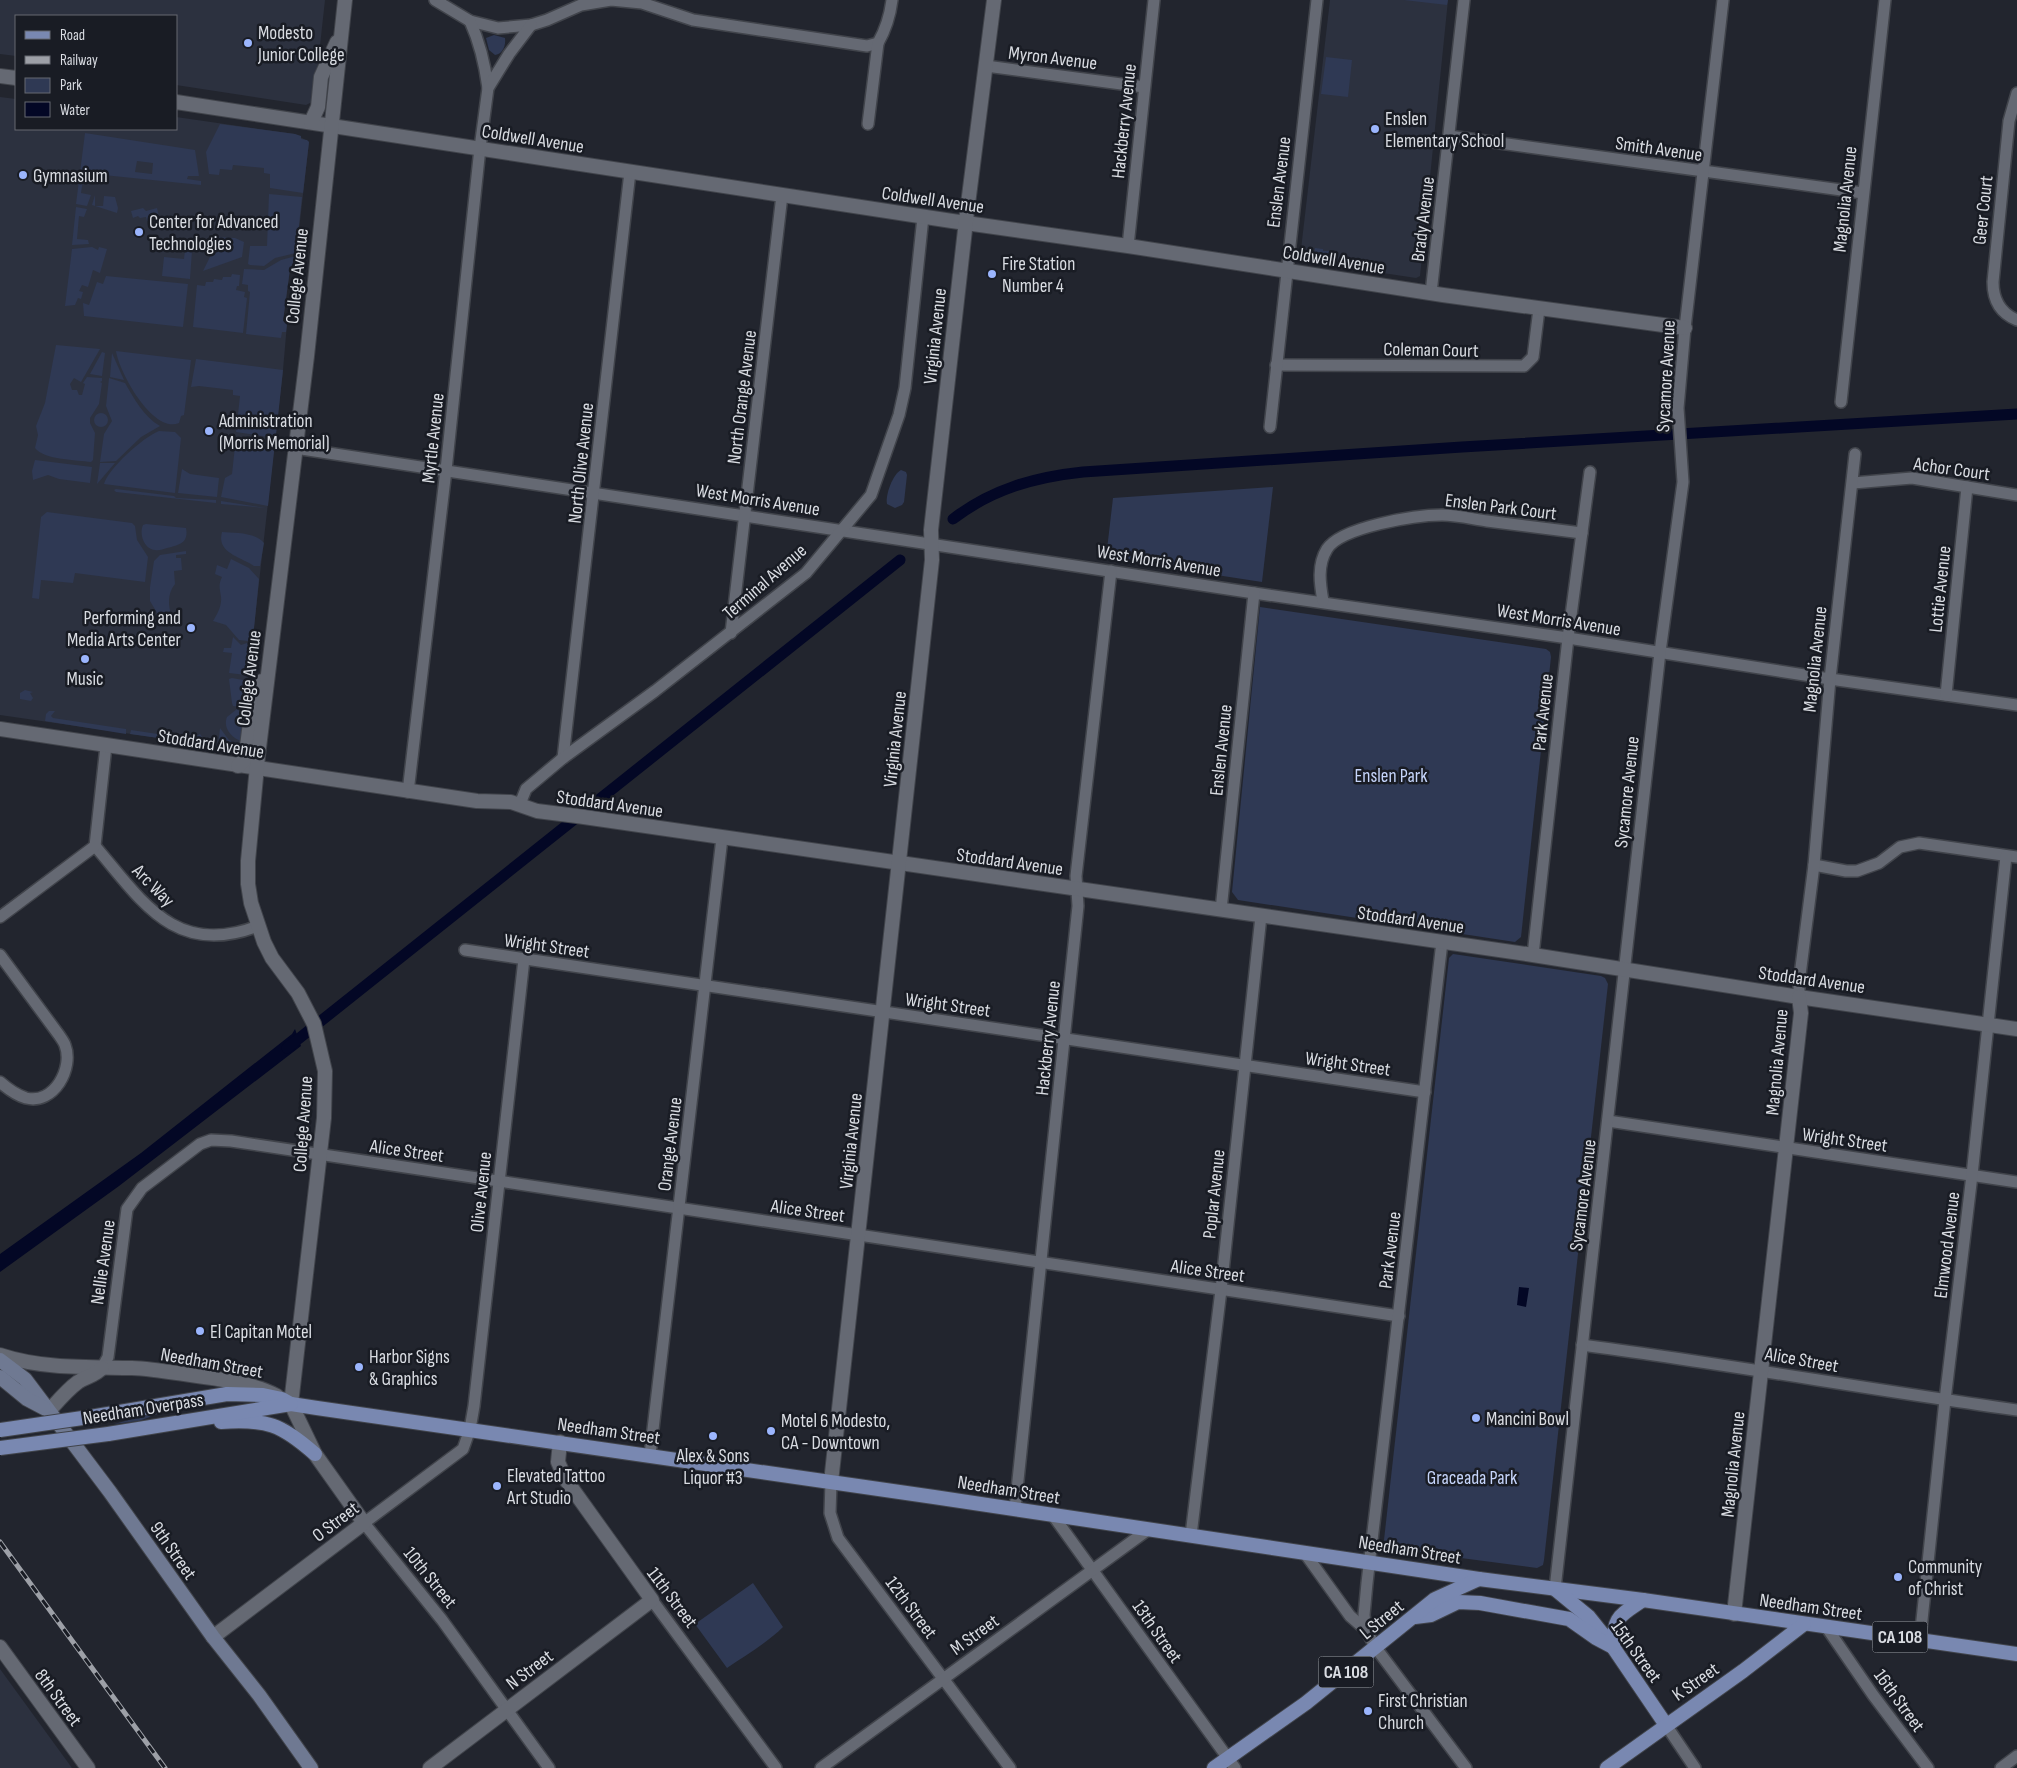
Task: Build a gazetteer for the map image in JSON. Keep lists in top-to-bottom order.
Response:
{
  "streets": {
    "main road": [
      "Needham Street",
      "Needham Overpass",
      "9th Street",
      "L Street",
      "CA 108",
      "15th Street",
      "K Street"
    ],
    "street": [
      "Myron Avenue",
      "Hackberry Avenue",
      "Coldwell Avenue",
      "Smith Avenue",
      "Enslen Avenue",
      "Magnolia Avenue",
      "Geer Court",
      "Brady Avenue",
      "College Avenue",
      "Virginia Avenue",
      "Coleman Court",
      "Sycamore Avenue",
      "North Orange Avenue",
      "Myrtle Avenue",
      "North Olive Avenue",
      "Achor Court",
      "West Morris Avenue",
      "Enslen Park Court",
      "Terminal Avenue",
      "Lottie Avenue",
      "Park Avenue",
      "Stoddard Avenue",
      "Arc Way",
      "Wright Street",
      "Orange Avenue",
      "Alice Street",
      "Olive Avenue",
      "Poplar Avenue",
      "Elmwood Avenue",
      "Nellie Avenue",
      "O Street",
      "10th Street",
      "11th Street",
      "12th Street",
      "13th Street",
      "M Street",
      "N Street",
      "8th Street",
      "16th Street"
    ]
  },
  "crossings": [
    ["Myron Avenue", "Hackberry Avenue"],
    ["Myron Avenue", "Virginia Avenue"],
    ["Hackberry Avenue", "Coldwell Avenue"],
    ["Hackberry Avenue", "West Morris Avenue"],
    ["Hackberry Avenue", "Stoddard Avenue"],
    ["Hackberry Avenue", "Wright Street"],
    ["Hackberry Avenue", "Alice Street"],
    ["Hackberry Avenue", "Needham Street"],
    ["Coldwell Avenue", "Enslen Avenue"],
    ["Coldwell Avenue", "Brady Avenue"],
    ["Coldwell Avenue", "College Avenue"],
    ["Coldwell Avenue", "Virginia Avenue"],
    ["Coldwell Avenue", "Coleman Court"],
    ["Coldwell Avenue", "Sycamore Avenue"],
    ["Coldwell Avenue", "North Orange Avenue"],
    ["Coldwell Avenue", "Myrtle Avenue"],
    ["Coldwell Avenue", "North Olive Avenue"],
    ["Coldwell Avenue", "Terminal Avenue"],
    ["Smith Avenue", "Magnolia Avenue"],
    ["Smith Avenue", "Brady Avenue"],
    ["Smith Avenue", "Sycamore Avenue"],
    ["Enslen Avenue", "Coleman Court"],
    ["Enslen Avenue", "West Morris Avenue"],
    ["Enslen Avenue", "Stoddard Avenue"],
    ["Magnolia Avenue", "Achor Court"],
    ["Magnolia Avenue", "West Morris Avenue"],
    ["Magnolia Avenue", "Stoddard Avenue"],
    ["Magnolia Avenue", "Wright Street"],
    ["Magnolia Avenue", "Alice Street"],
    ["Magnolia Avenue", "Needham Street"],
    ["College Avenue", "West Morris Avenue"],
    ["College Avenue", "Stoddard Avenue"],
    ["College Avenue", "Arc Way"],
    ["College Avenue", "Alice Street"],
    ["College Avenue", "Needham Street"],
    ["College Avenue", "Needham Overpass"],
    ["College Avenue", "10th Street"],
    ["Virginia Avenue", "West Morris Avenue"],
    ["Virginia Avenue", "Stoddard Avenue"],
    ["Virginia Avenue", "Wright Street"],
    ["Virginia Avenue", "Alice Street"],
    ["Virginia Avenue", "Needham Street"],
    ["Virginia Avenue", "12th Street"],
    ["Sycamore Avenue", "West Morris Avenue"],
    ["Sycamore Avenue", "Stoddard Avenue"],
    ["Sycamore Avenue", "Wright Street"],
    ["Sycamore Avenue", "Alice Street"],
    ["Sycamore Avenue", "Needham Street"],
    ["Sycamore Avenue", "15th Street"],
    ["North Orange Avenue", "West Morris Avenue"],
    ["North Orange Avenue", "Terminal Avenue"],
    ["Myrtle Avenue", "West Morris Avenue"],
    ["Myrtle Avenue", "Stoddard Avenue"],
    ["North Olive Avenue", "West Morris Avenue"],
    ["North Olive Avenue", "Terminal Avenue"],
    ["Achor Court", "Lottie Avenue"],
    ["West Morris Avenue", "Enslen Park Court"],
    ["West Morris Avenue", "Terminal Avenue"],
    ["West Morris Avenue", "Lottie Avenue"],
    ["West Morris Avenue", "Park Avenue"],
    ["Enslen Park Court", "Park Avenue"],
    ["Terminal Avenue", "Stoddard Avenue"],
    ["Park Avenue", "Stoddard Avenue"],
    ["Park Avenue", "Wright Street"],
    ["Park Avenue", "Alice Street"],
    ["Park Avenue", "Needham Street"],
    ["Stoddard Avenue", "Orange Avenue"],
    ["Stoddard Avenue", "Poplar Avenue"],
    ["Stoddard Avenue", "Elmwood Avenue"],
    ["Wright Street", "Orange Avenue"],
    ["Wright Street", "Olive Avenue"],
    ["Wright Street", "Poplar Avenue"],
    ["Wright Street", "Elmwood Avenue"],
    ["Orange Avenue", "Alice Street"],
    ["Orange Avenue", "Needham Street"],
    ["Alice Street", "Olive Avenue"],
    ["Alice Street", "Poplar Avenue"],
    ["Alice Street", "Elmwood Avenue"],
    ["Alice Street", "Nellie Avenue"],
    ["Olive Avenue", "Needham Street"],
    ["Olive Avenue", "O Street"],
    ["Poplar Avenue", "Needham Street"],
    ["Elmwood Avenue", "Needham Street"],
    ["Nellie Avenue", "Needham Street"],
    ["Needham Street", "Needham Overpass"],
    ["Needham Street", "O Street"],
    ["Needham Street", "10th Street"],
    ["Needham Street", "11th Street"],
    ["Needham Street", "12th Street"],
    ["Needham Street", "L Street"],
    ["Needham Street", "13th Street"],
    ["Needham Street", "M Street"],
    ["Needham Street", "15th Street"],
    ["Needham Street", "K Street"],
    ["Needham Street", "16th Street"],
    ["Needham Overpass", "10th Street"],
    ["O Street", "9th Street"],
    ["O Street", "10th Street"],
    ["10th Street", "N Street"],
    ["11th Street", "N Street"],
    ["12th Street", "M Street"],
    ["L Street", "13th Street"],
    ["13th Street", "M Street"],
    ["15th Street", "K Street"]
  ],
  "parks": ["Enslen Park", "Graceada Park"],
  "places": [
    "Modesto Junior College",
    "Enslen Elementary School",
    "Gymnasium",
    "Center for Advanced Technologies",
    "Fire Station Number 4",
    "Administration (Morris Memorial)",
    "Performing and Media Arts Center",
    "Music",
    "El Capitan Motel",
    "Harbor Signs & Graphics",
    "Mancini Bowl",
    "Motel 6 Modesto, CA - Downtown",
    "Alex & Sons Liquor #3",
    "Elevated Tattoo Art Studio",
    "Community of Christ",
    "First Christian Church"
  ],
  "legend": [
    "Road",
    "Railway",
    "Park",
    "Water"
  ]
}
